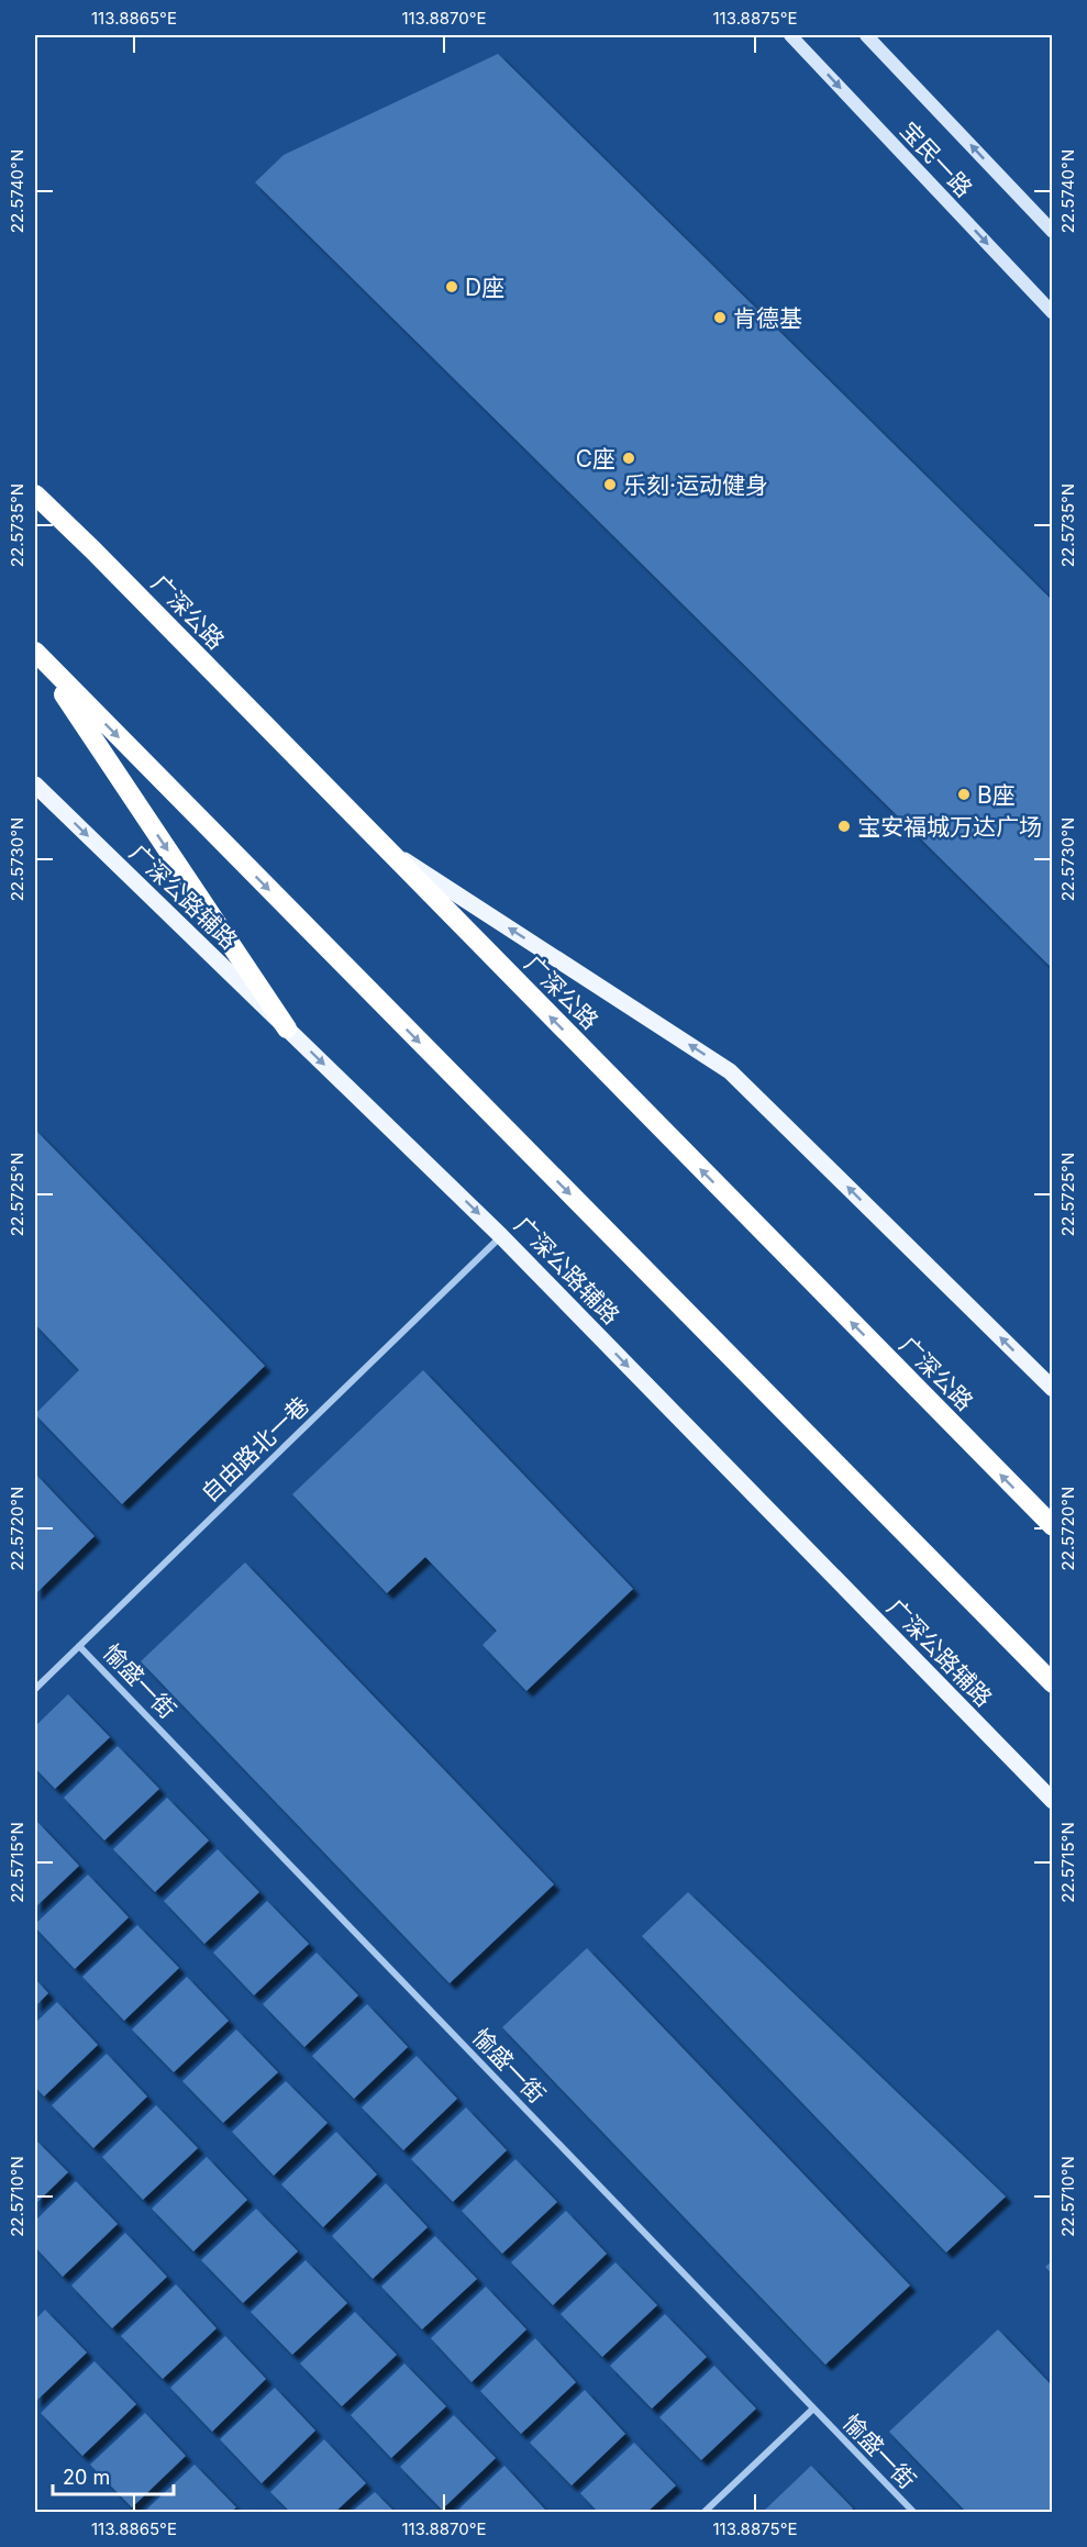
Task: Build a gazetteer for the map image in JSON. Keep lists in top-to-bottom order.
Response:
{
  "streets": {
    "highway": ["广深公路"],
    "main road": ["宝民一路", "广深公路辅路"],
    "street": ["自由路北一巷", "愉盛一街"]
  },
  "crossings": [
    ["广深公路辅路", "自由路北一巷"],
    ["自由路北一巷", "愉盛一街"]
  ],
  "one_way": ["广深公路辅路"],
  "places": [
    "D座",
    "肯德基",
    "C座",
    "乐刻·运动健身",
    "B座",
    "宝安福城万达广场"
  ],
  "scale_bar": "20 m",
  "coordinates": [
    "113.8865°E",
    "113.8870°E",
    "113.8875°E",
    "22.5740°N",
    "22.5735°N",
    "22.5730°N",
    "22.5725°N",
    "22.5720°N",
    "22.5715°N",
    "22.5710°N"
  ]
}
